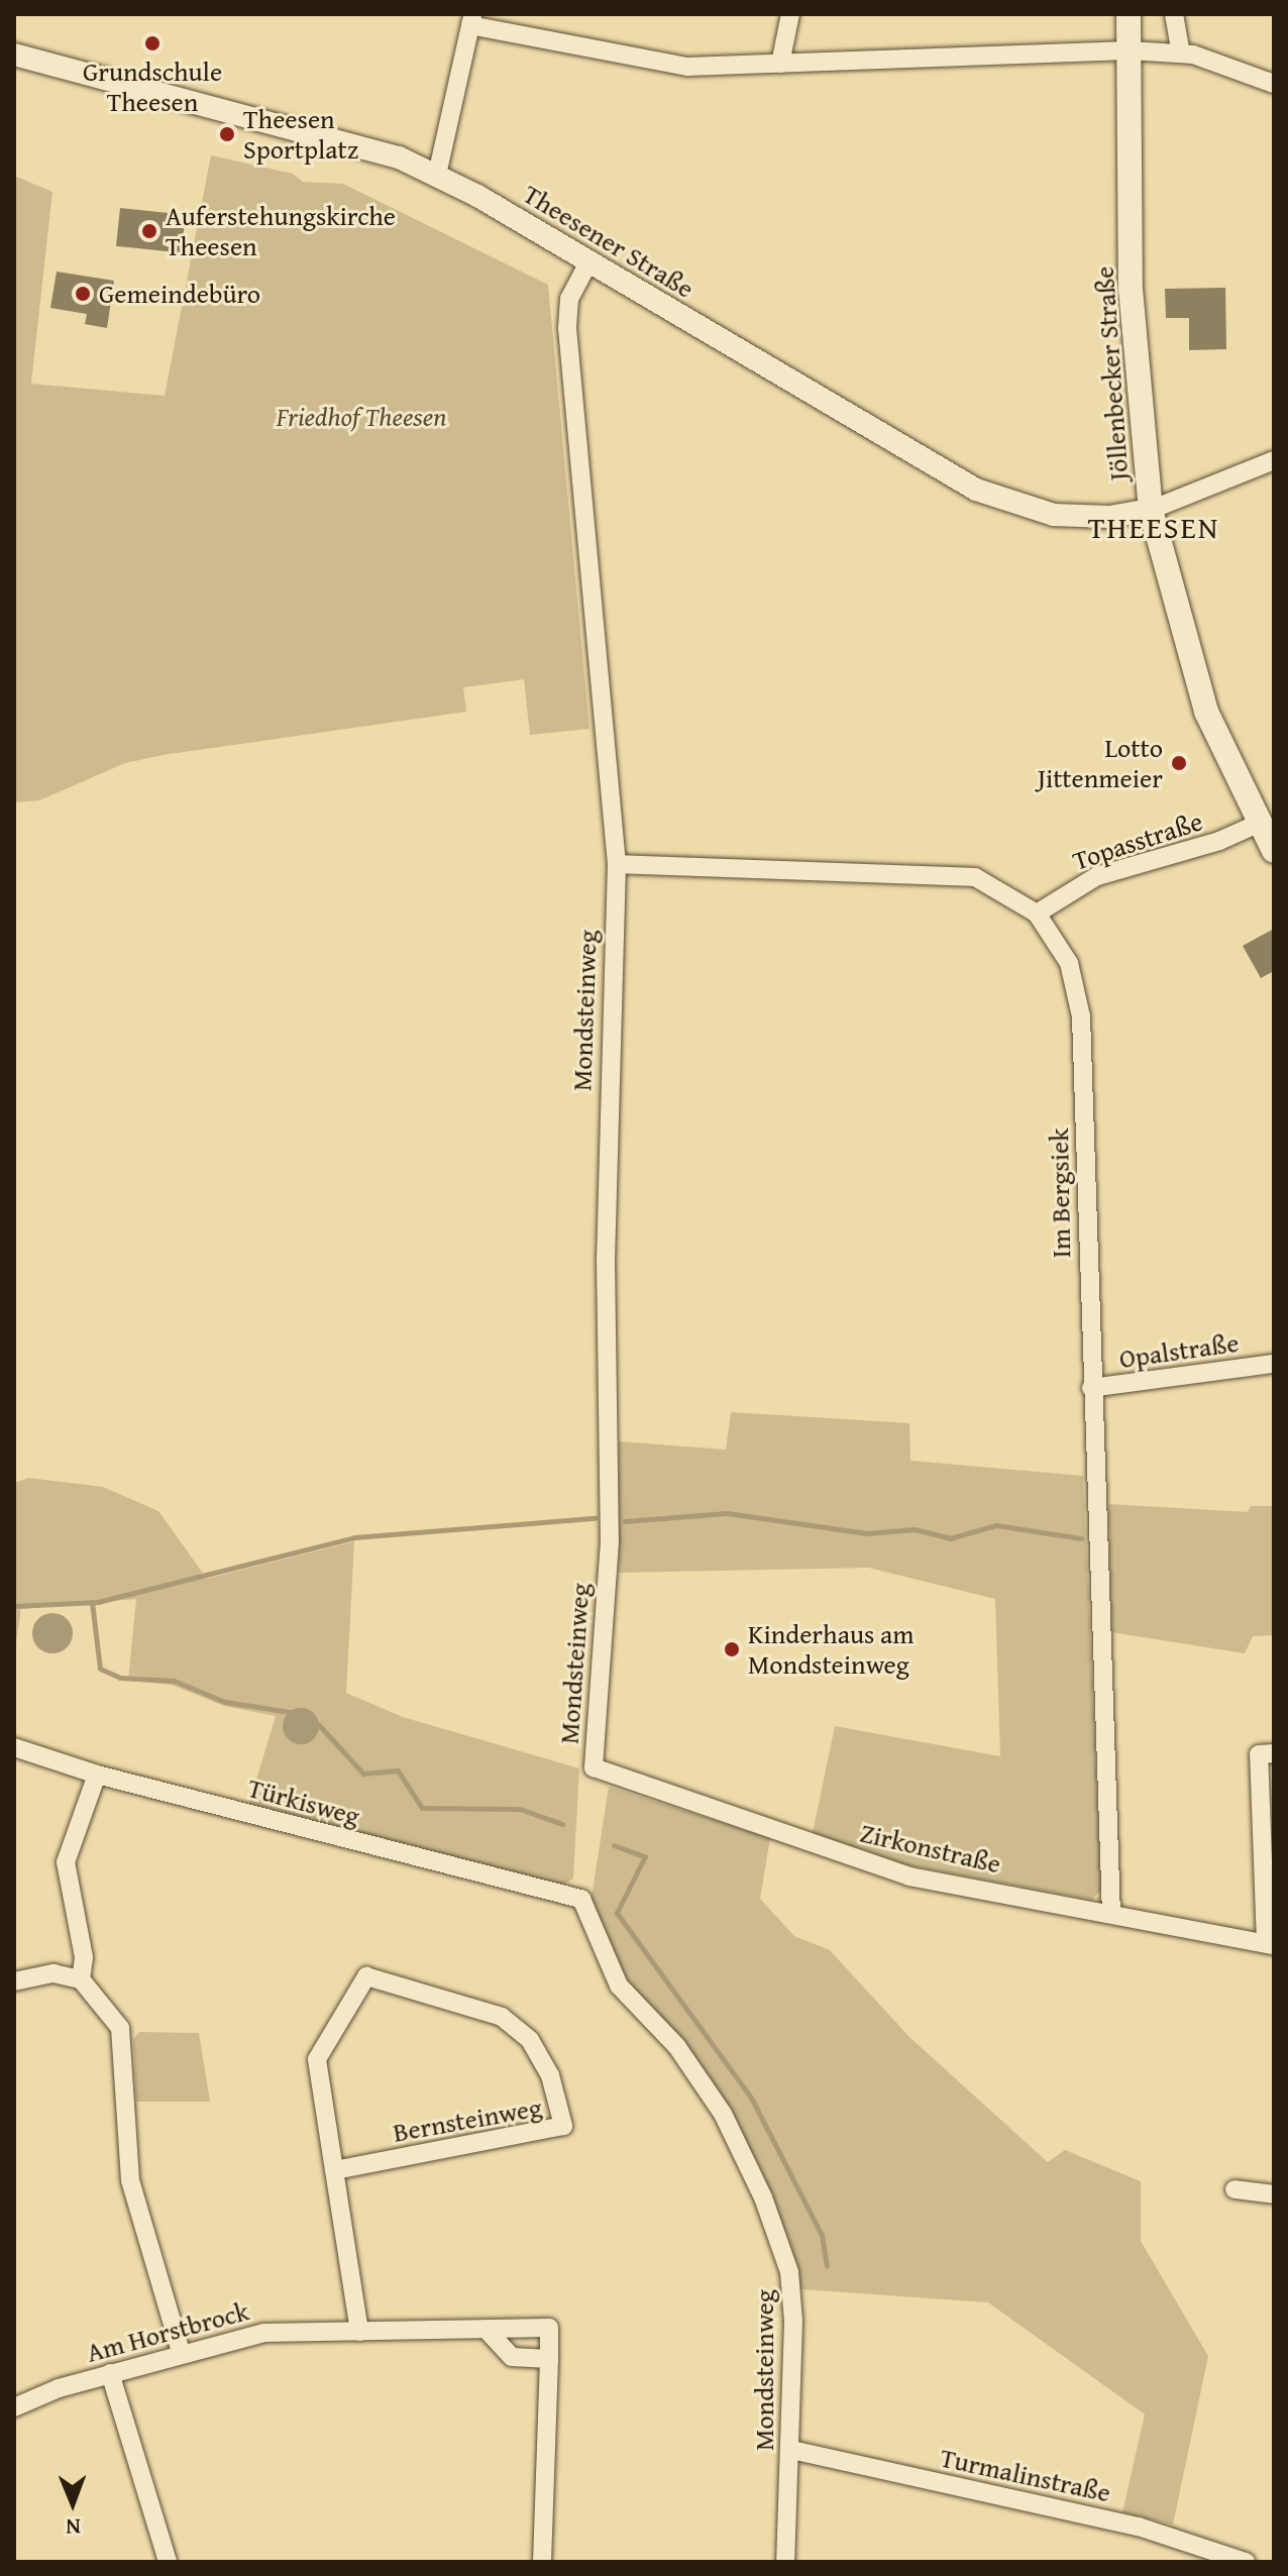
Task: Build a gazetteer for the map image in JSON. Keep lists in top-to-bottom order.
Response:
{
  "streets": {
    "main road": ["Jöllenbecker Straße"],
    "street": [
      "Theesener Straße",
      "Topasstraße",
      "Mondsteinweg",
      "Im Bergsiek",
      "Opalstraße",
      "Türkisweg",
      "Zirkonstraße",
      "Bernsteinweg",
      "Am Horstbrock",
      "Turmalinstraße"
    ]
  },
  "crossings": [
    ["Theesener Straße", "Jöllenbecker Straße"],
    ["Theesener Straße", "Mondsteinweg"],
    ["Jöllenbecker Straße", "Topasstraße"],
    ["Topasstraße", "Im Bergsiek"],
    ["Mondsteinweg", "Im Bergsiek"],
    ["Mondsteinweg", "Türkisweg"],
    ["Mondsteinweg", "Zirkonstraße"],
    ["Mondsteinweg", "Turmalinstraße"],
    ["Im Bergsiek", "Opalstraße"],
    ["Im Bergsiek", "Zirkonstraße"],
    ["Bernsteinweg", "Am Horstbrock"]
  ],
  "districts": ["THEESEN"],
  "parks": ["Friedhof Theesen"],
  "places": [
    "Grundschule Theesen",
    "Theesen Sportplatz",
    "Auferstehungskirche Theesen",
    "Gemeindebüro",
    "Lotto Jittenmeier",
    "Kinderhaus am Mondsteinweg"
  ],
  "north": "bottom"
}
